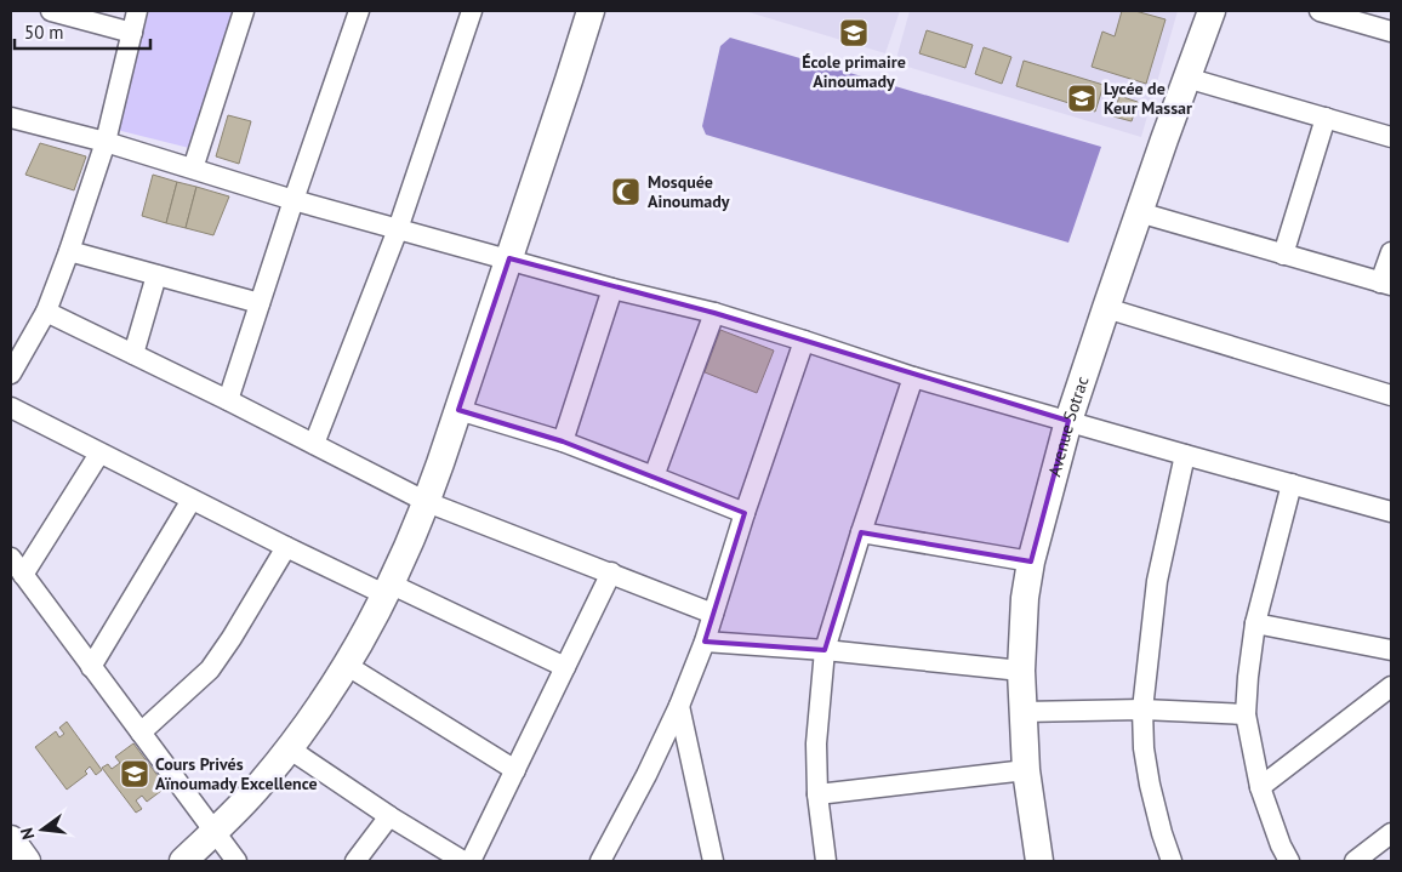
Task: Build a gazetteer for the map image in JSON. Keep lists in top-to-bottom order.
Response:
{
  "streets": {
    "street": ["Avenue Sotrac"]
  },
  "places": {
    "school or university": ["École primaire Ainoumady", "Lycée de Keur Massar", "Cours Privés Aïnoumady Excellence"],
    "mosque": ["Mosquée Ainoumady"]
  },
  "scale_bar": "50 m",
  "north": "left"
}
